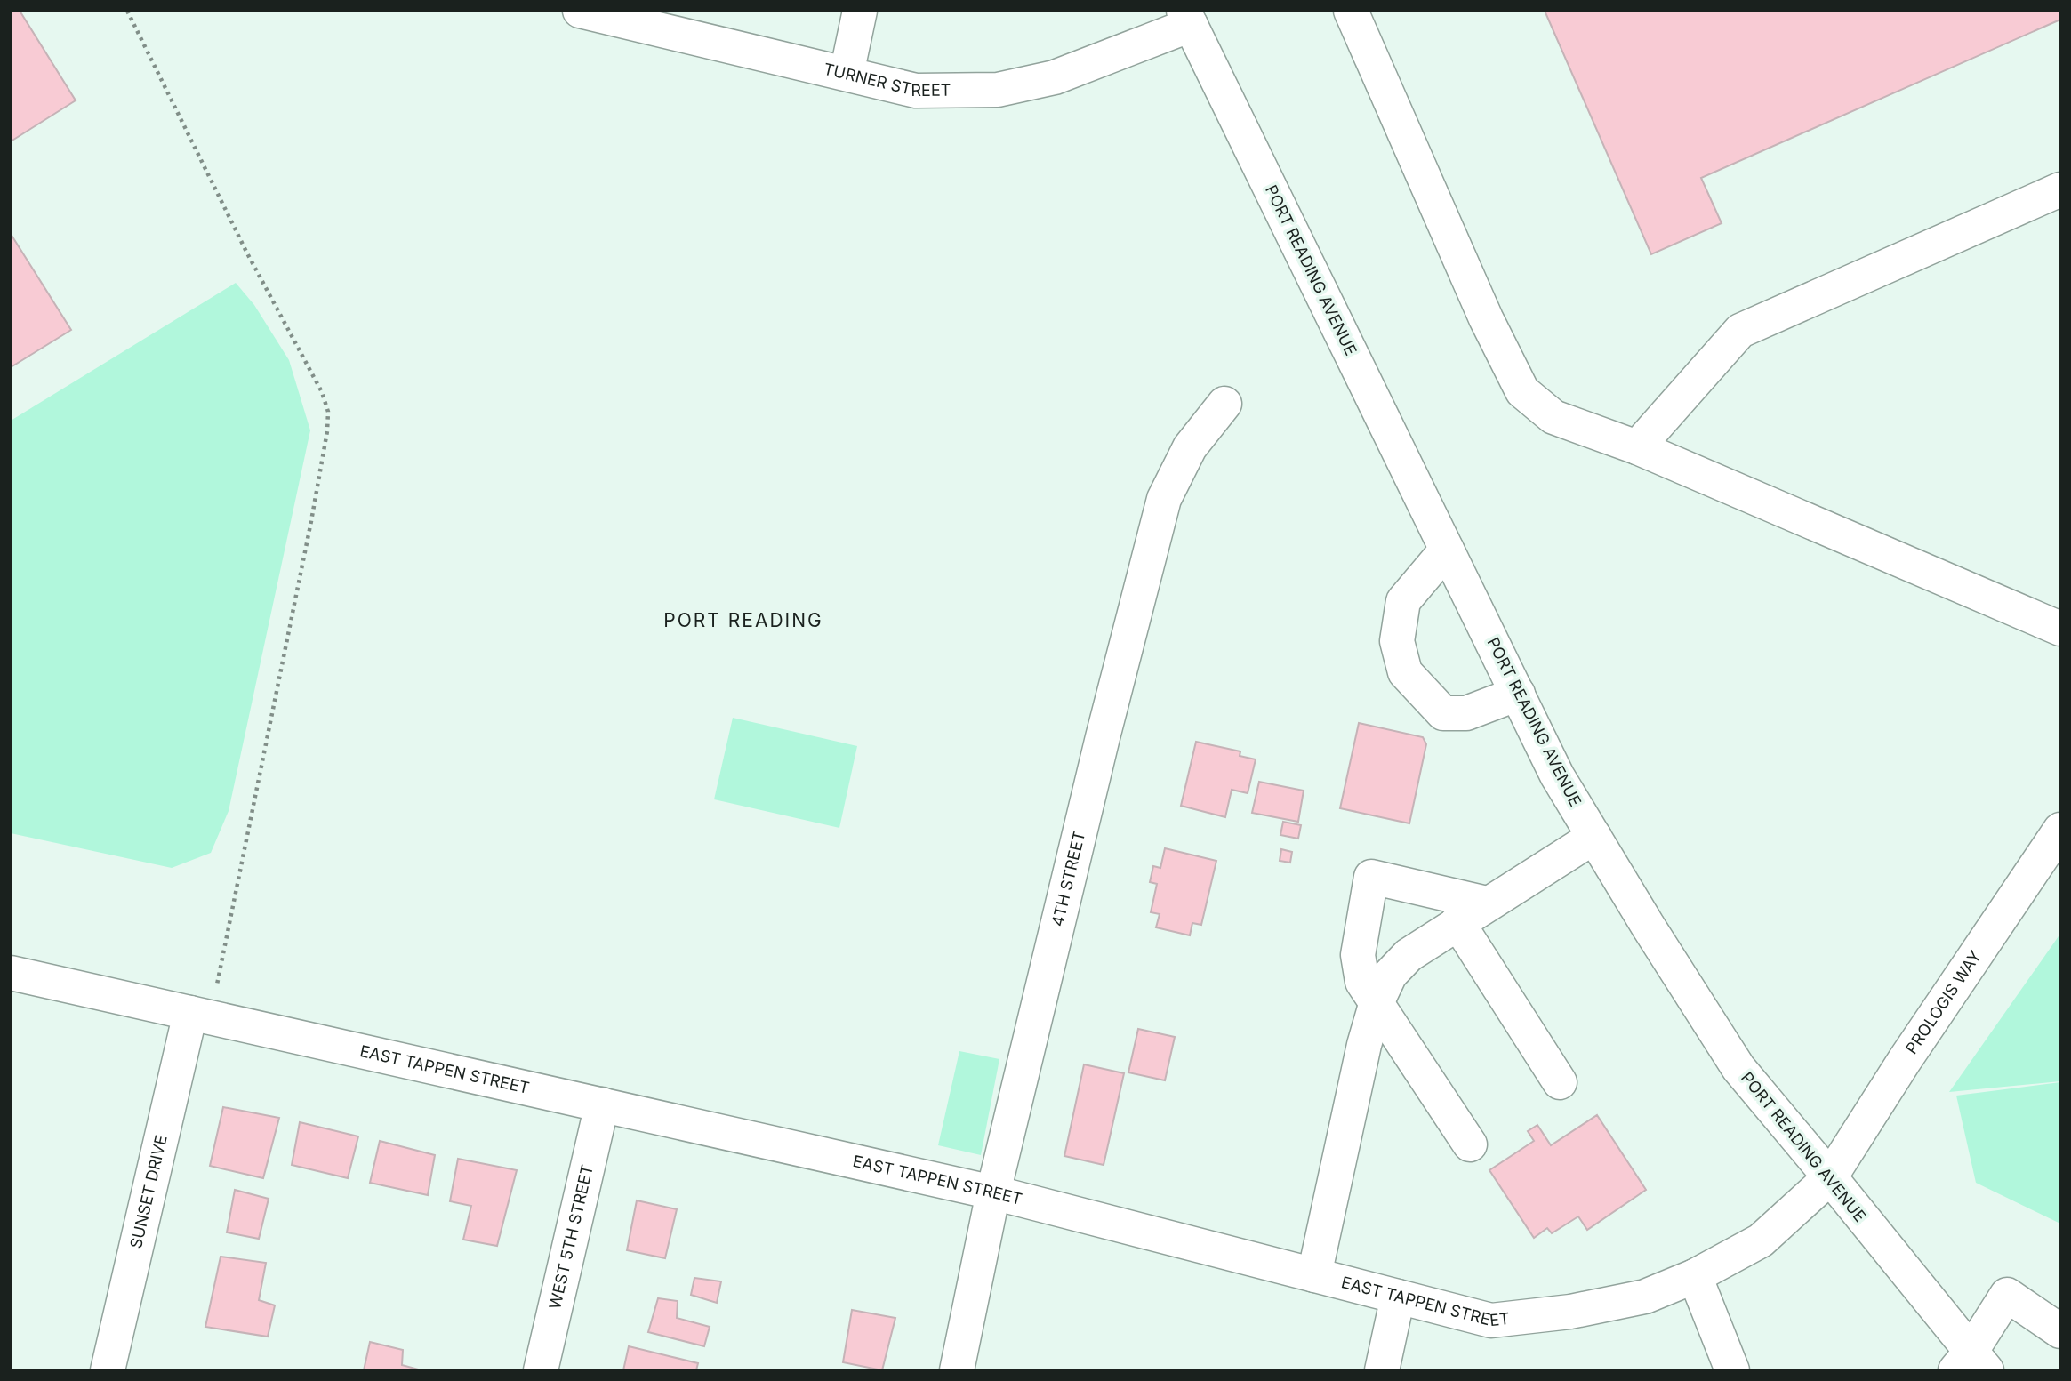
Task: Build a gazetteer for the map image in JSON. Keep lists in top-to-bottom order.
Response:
{
  "streets": {
    "street": [
      "TURNER STREET",
      "PORT READING AVENUE",
      "4TH STREET",
      "PROLOGIS WAY",
      "EAST TAPPEN STREET",
      "SUNSET DRIVE",
      "WEST 5TH STREET"
    ]
  },
  "crossings": [
    ["TURNER STREET", "PORT READING AVENUE"],
    ["PORT READING AVENUE", "PROLOGIS WAY"],
    ["PORT READING AVENUE", "EAST TAPPEN STREET"],
    ["4TH STREET", "EAST TAPPEN STREET"],
    ["PROLOGIS WAY", "EAST TAPPEN STREET"],
    ["EAST TAPPEN STREET", "SUNSET DRIVE"],
    ["EAST TAPPEN STREET", "WEST 5TH STREET"]
  ],
  "districts": ["PORT READING"]
}
